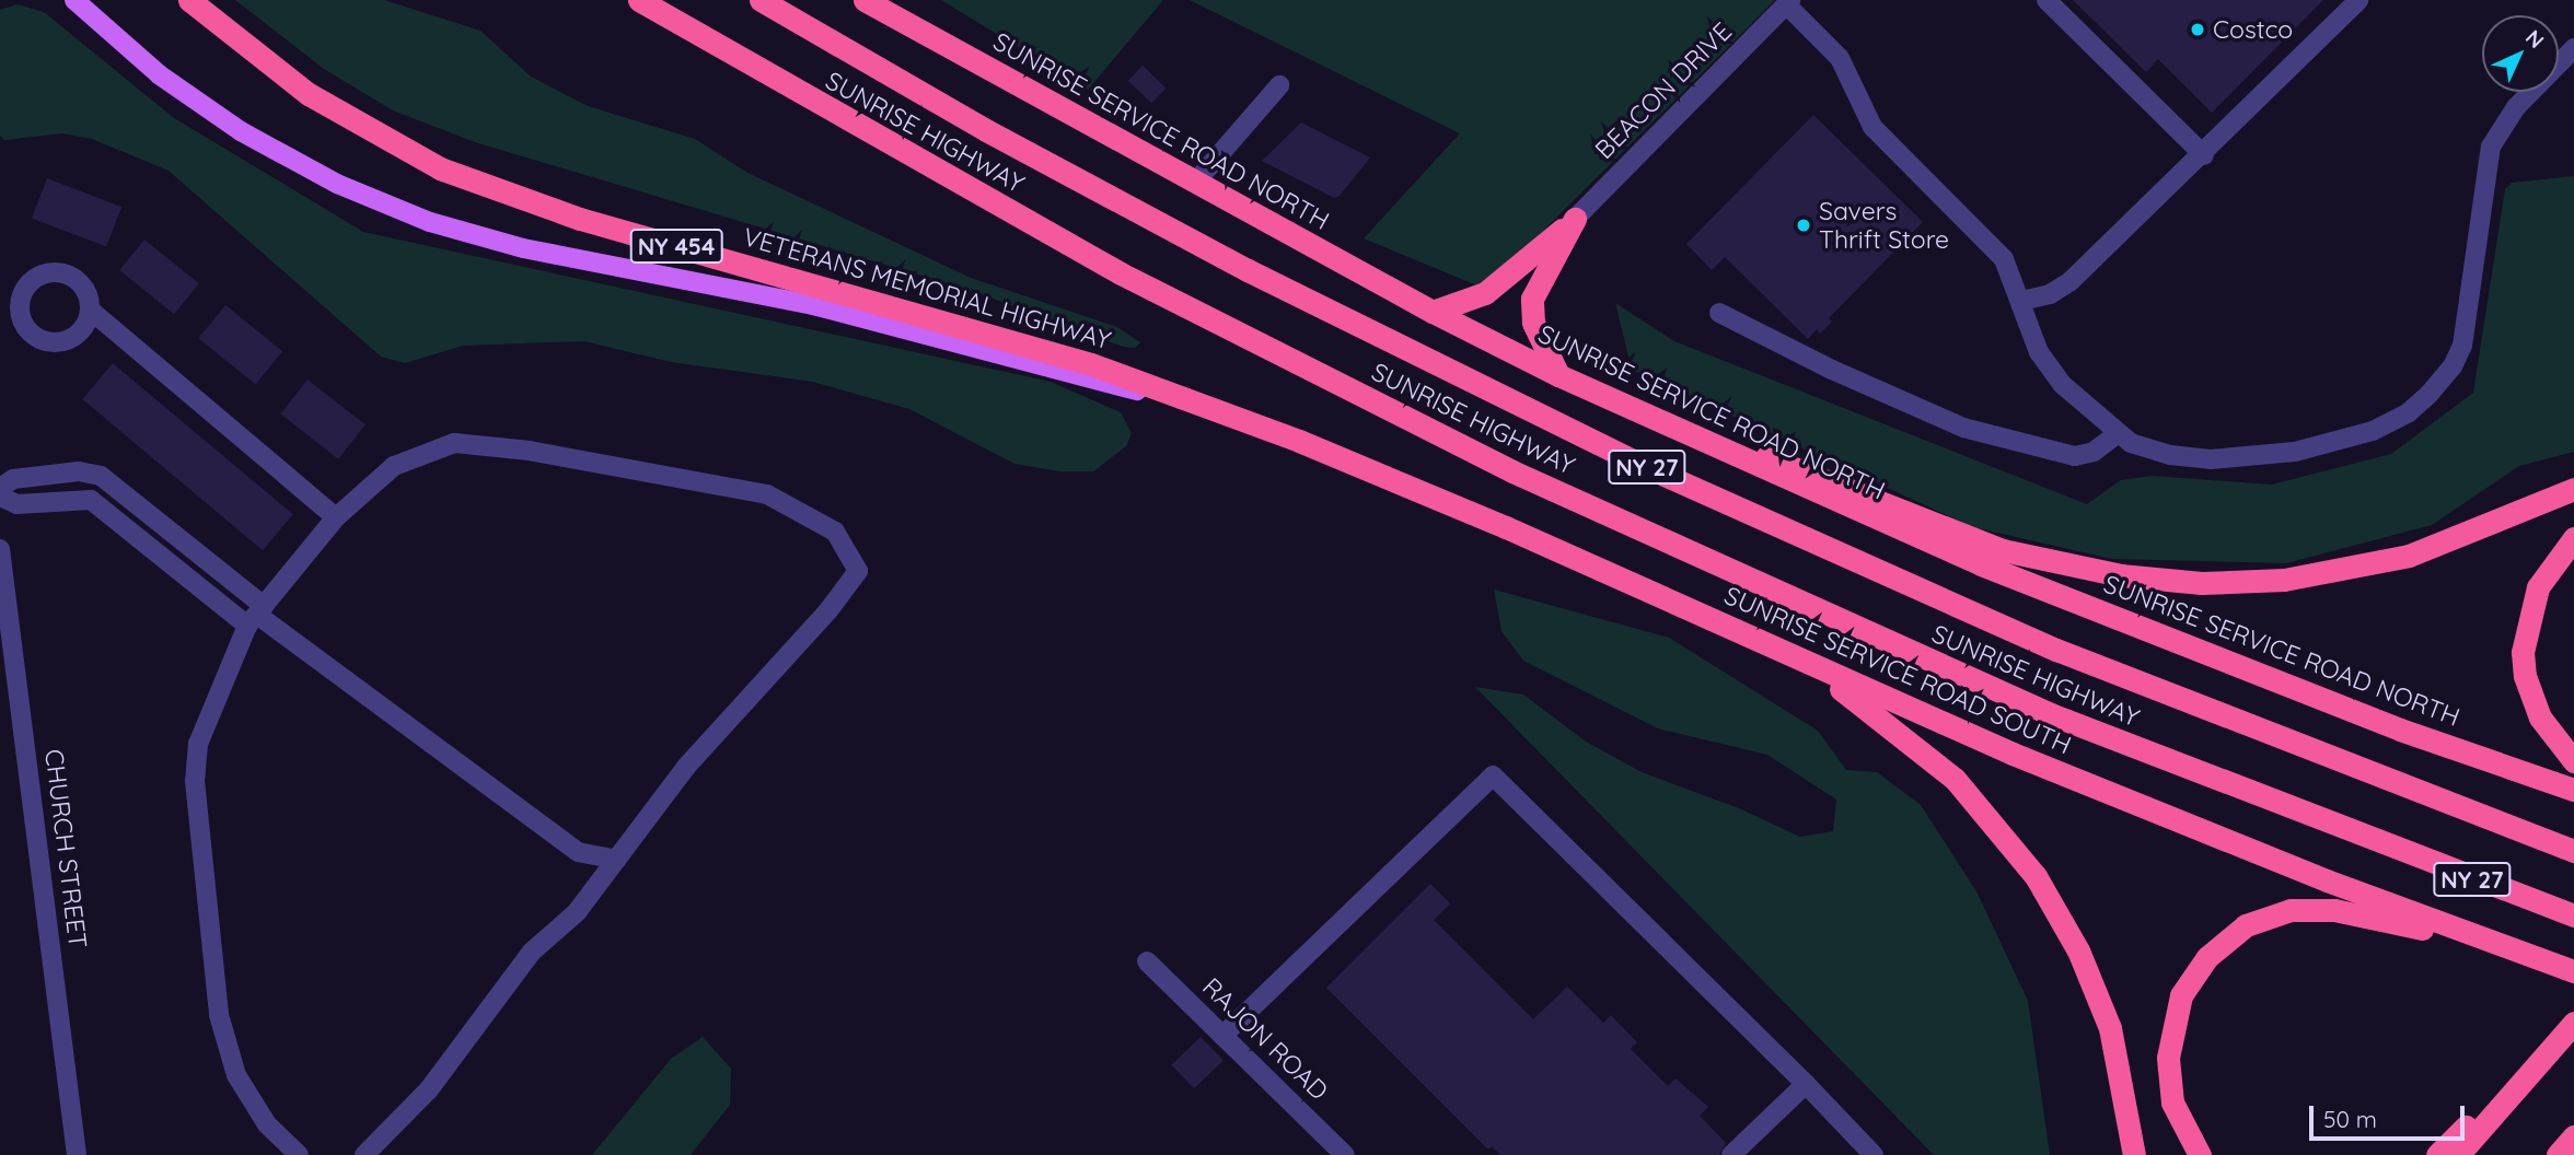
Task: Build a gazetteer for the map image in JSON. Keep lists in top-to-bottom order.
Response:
{
  "streets": {
    "highway": [
      "SUNRISE SERVICE ROAD NORTH",
      "SUNRISE HIGHWAY",
      "NY 454",
      "VETERANS MEMORIAL HIGHWAY",
      "NY 27",
      "SUNRISE SERVICE ROAD SOUTH"
    ],
    "street": ["BEACON DRIVE", "CHURCH STREET", "RAJON ROAD"]
  },
  "crossings": [
    ["VETERANS MEMORIAL HIGHWAY", "SUNRISE SERVICE ROAD SOUTH"]
  ],
  "places": ["Costco", "Savers Thrift Store"],
  "scale_bar": "50 m",
  "north": "top right"
}
